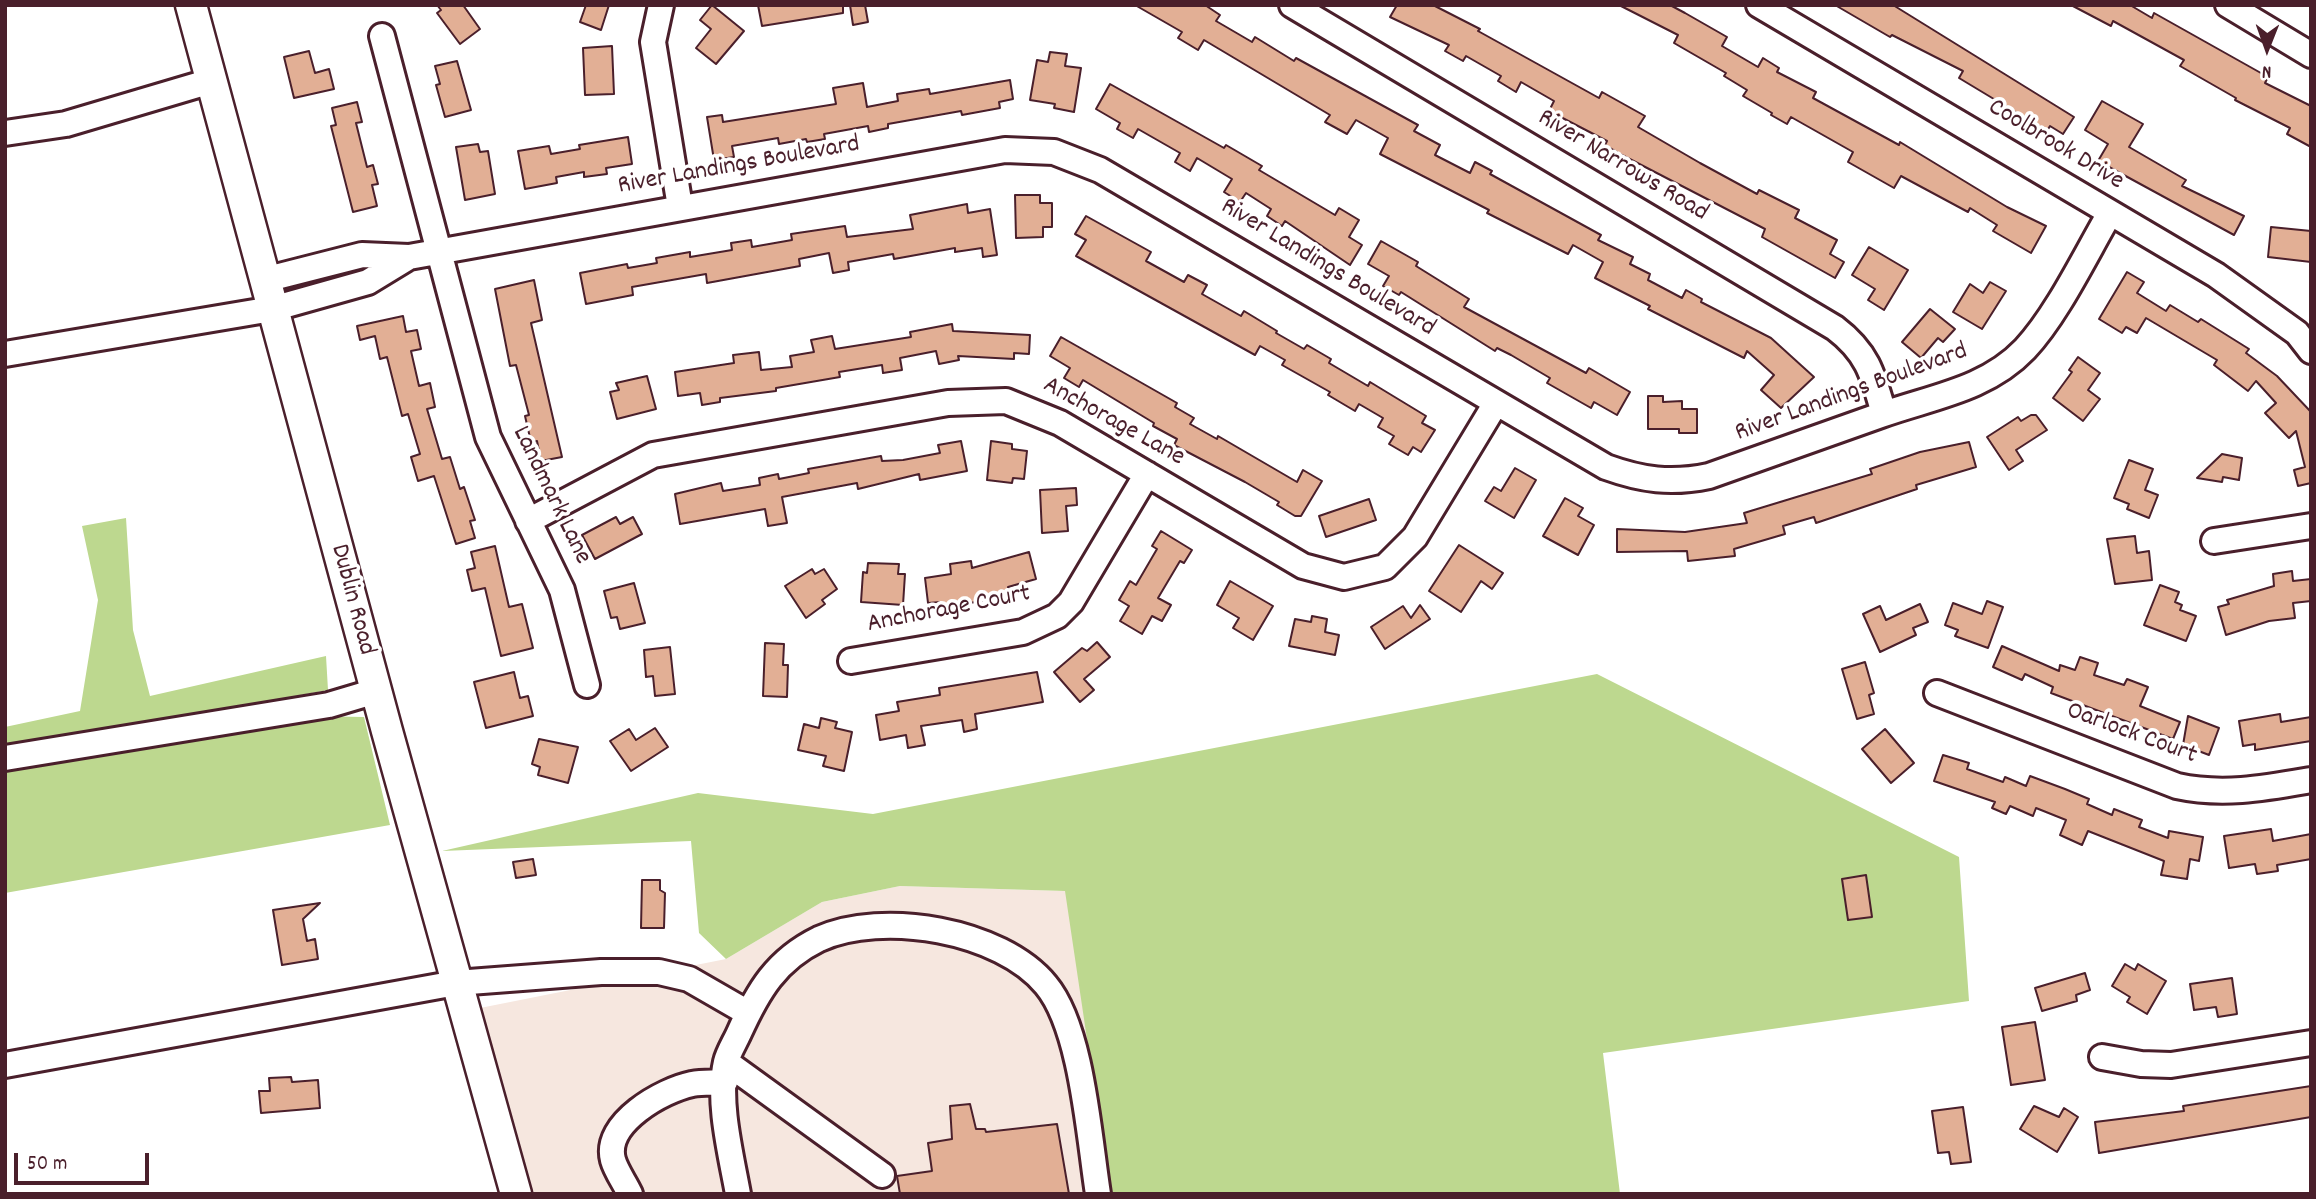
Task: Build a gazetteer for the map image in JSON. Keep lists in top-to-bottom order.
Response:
{
  "streets": {
    "main road": ["Dublin Road"],
    "street": [
      "Coolbrook Drive",
      "River Landings Boulevard",
      "River Narrows Road",
      "Anchorage Lane",
      "Landmark Lane",
      "Anchorage Court",
      "Oarlock Court"
    ]
  },
  "crossings": [
    ["Coolbrook Drive", "River Landings Boulevard"],
    ["River Landings Boulevard", "River Narrows Road"],
    ["River Landings Boulevard", "Anchorage Lane"],
    ["River Landings Boulevard", "Landmark Lane"],
    ["River Landings Boulevard", "Dublin Road"],
    ["Anchorage Lane", "Landmark Lane"],
    ["Anchorage Lane", "Anchorage Court"]
  ],
  "scale_bar": "50 m",
  "north": "bottom"
}
